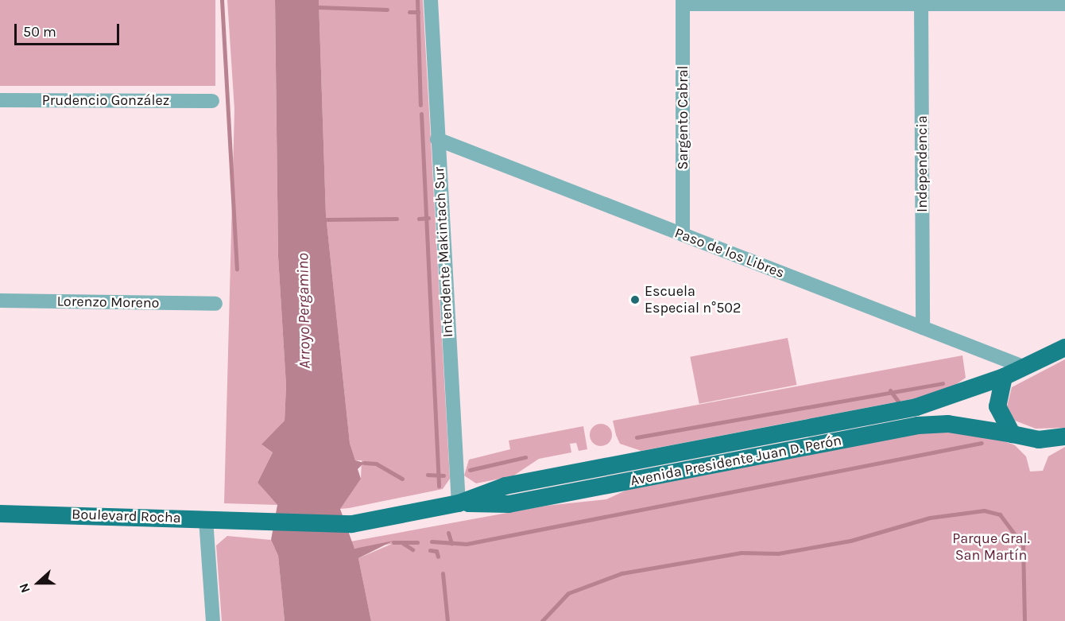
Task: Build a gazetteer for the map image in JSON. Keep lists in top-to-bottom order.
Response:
{
  "streets": {
    "main road": ["Avenida Presidente Juan D. Perón", "Boulevard Rocha"],
    "street": [
      "Prudencio González",
      "Sargento Cabral",
      "Independencia",
      "Intendente Makintach Sur",
      "Paso de los Libres",
      "Lorenzo Moreno"
    ]
  },
  "crossings": [
    ["Sargento Cabral", "Paso de los Libres"],
    ["Independencia", "Paso de los Libres"],
    ["Intendente Makintach Sur", "Paso de los Libres"],
    ["Intendente Makintach Sur", "Avenida Presidente Juan D. Perón"],
    ["Paso de los Libres", "Avenida Presidente Juan D. Perón"],
    ["Avenida Presidente Juan D. Perón", "Boulevard Rocha"]
  ],
  "water": ["Arroyo Pergamino"],
  "parks": ["Parque Gral. San Martín"],
  "places": ["Escuela Especial n°502"],
  "scale_bar": "50 m",
  "north": "left"
}
